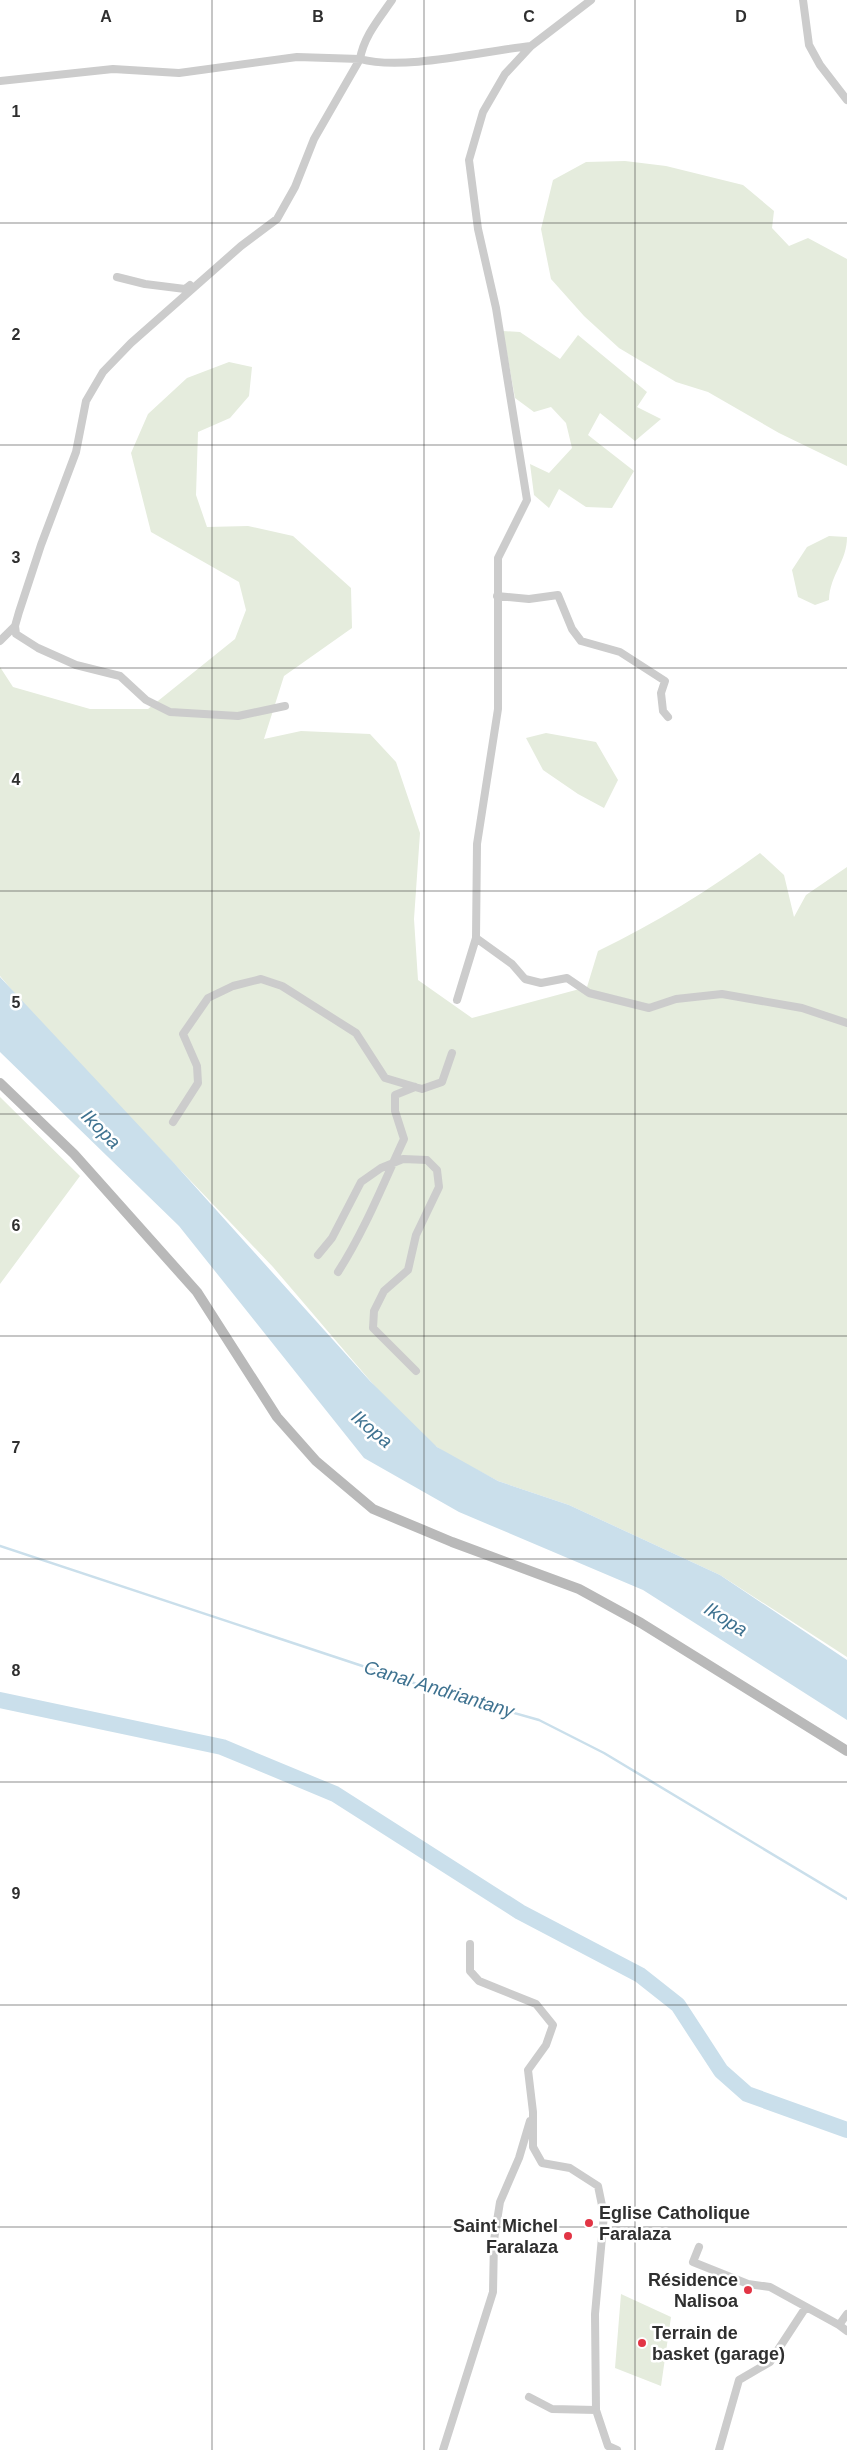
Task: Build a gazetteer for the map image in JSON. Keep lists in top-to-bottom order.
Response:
{
  "water": ["Ikopa", "Canal Andriantany"],
  "places": [
    "Eglise Catholique Faralaza",
    "Saint Michel Faralaza",
    "Résidence Nalisoa",
    "Terrain de basket (garage)"
  ],
  "grid": {
    "columns": [
      "A",
      "B",
      "C",
      "D"
    ],
    "rows": [
      "1",
      "2",
      "3",
      "4",
      "5",
      "6",
      "7",
      "8",
      "9"
    ]
  }
}
